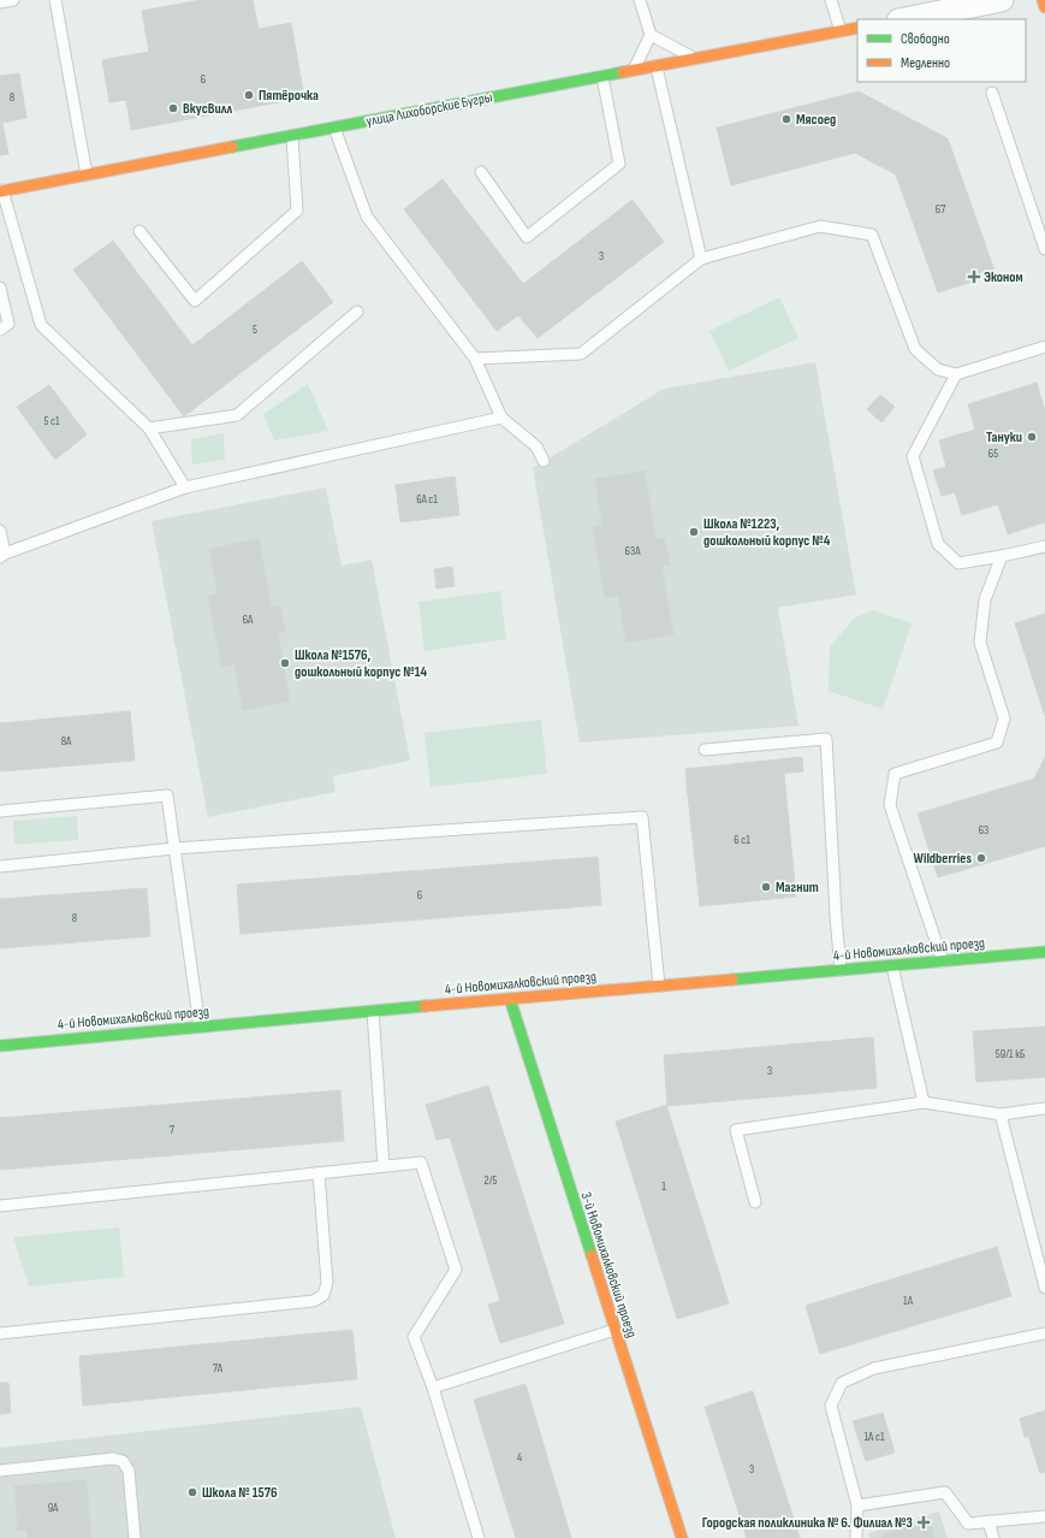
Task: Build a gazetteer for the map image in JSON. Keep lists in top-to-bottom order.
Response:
{
  "streets": {
    "street": ["улица Лихоборские Бугры", "4-й Новомихалковский проезд", "3-й Новомихалковский проезд"]
  },
  "crossings": [
    ["4-й Новомихалковский проезд", "3-й Новомихалковский проезд"]
  ],
  "places": {
    "other": [
      "Пятёрочка",
      "ВкусВилл",
      "Мясоед",
      "Тануки",
      "Школа №1223, дошкольный корпус №4",
      "Школа №1576, дошкольный корпус №14",
      "Wildberries",
      "Магнит",
      "Школа № 1576"
    ],
    "health": ["Эконом", "Городская поликлиника № 6. Филиал №3"]
  },
  "house_numbers": [
    "6",
    "8",
    "67",
    "3",
    "5",
    "5 с1",
    "65",
    "6А с1",
    "63А",
    "6А",
    "8А",
    "63",
    "6 с1",
    "6",
    "8",
    "59/1 кБ",
    "3",
    "7",
    "2/5",
    "1",
    "1А",
    "7А",
    "1А с1",
    "4",
    "3",
    "9А"
  ],
  "legend": ["Свободно", "Медленно"]
}
